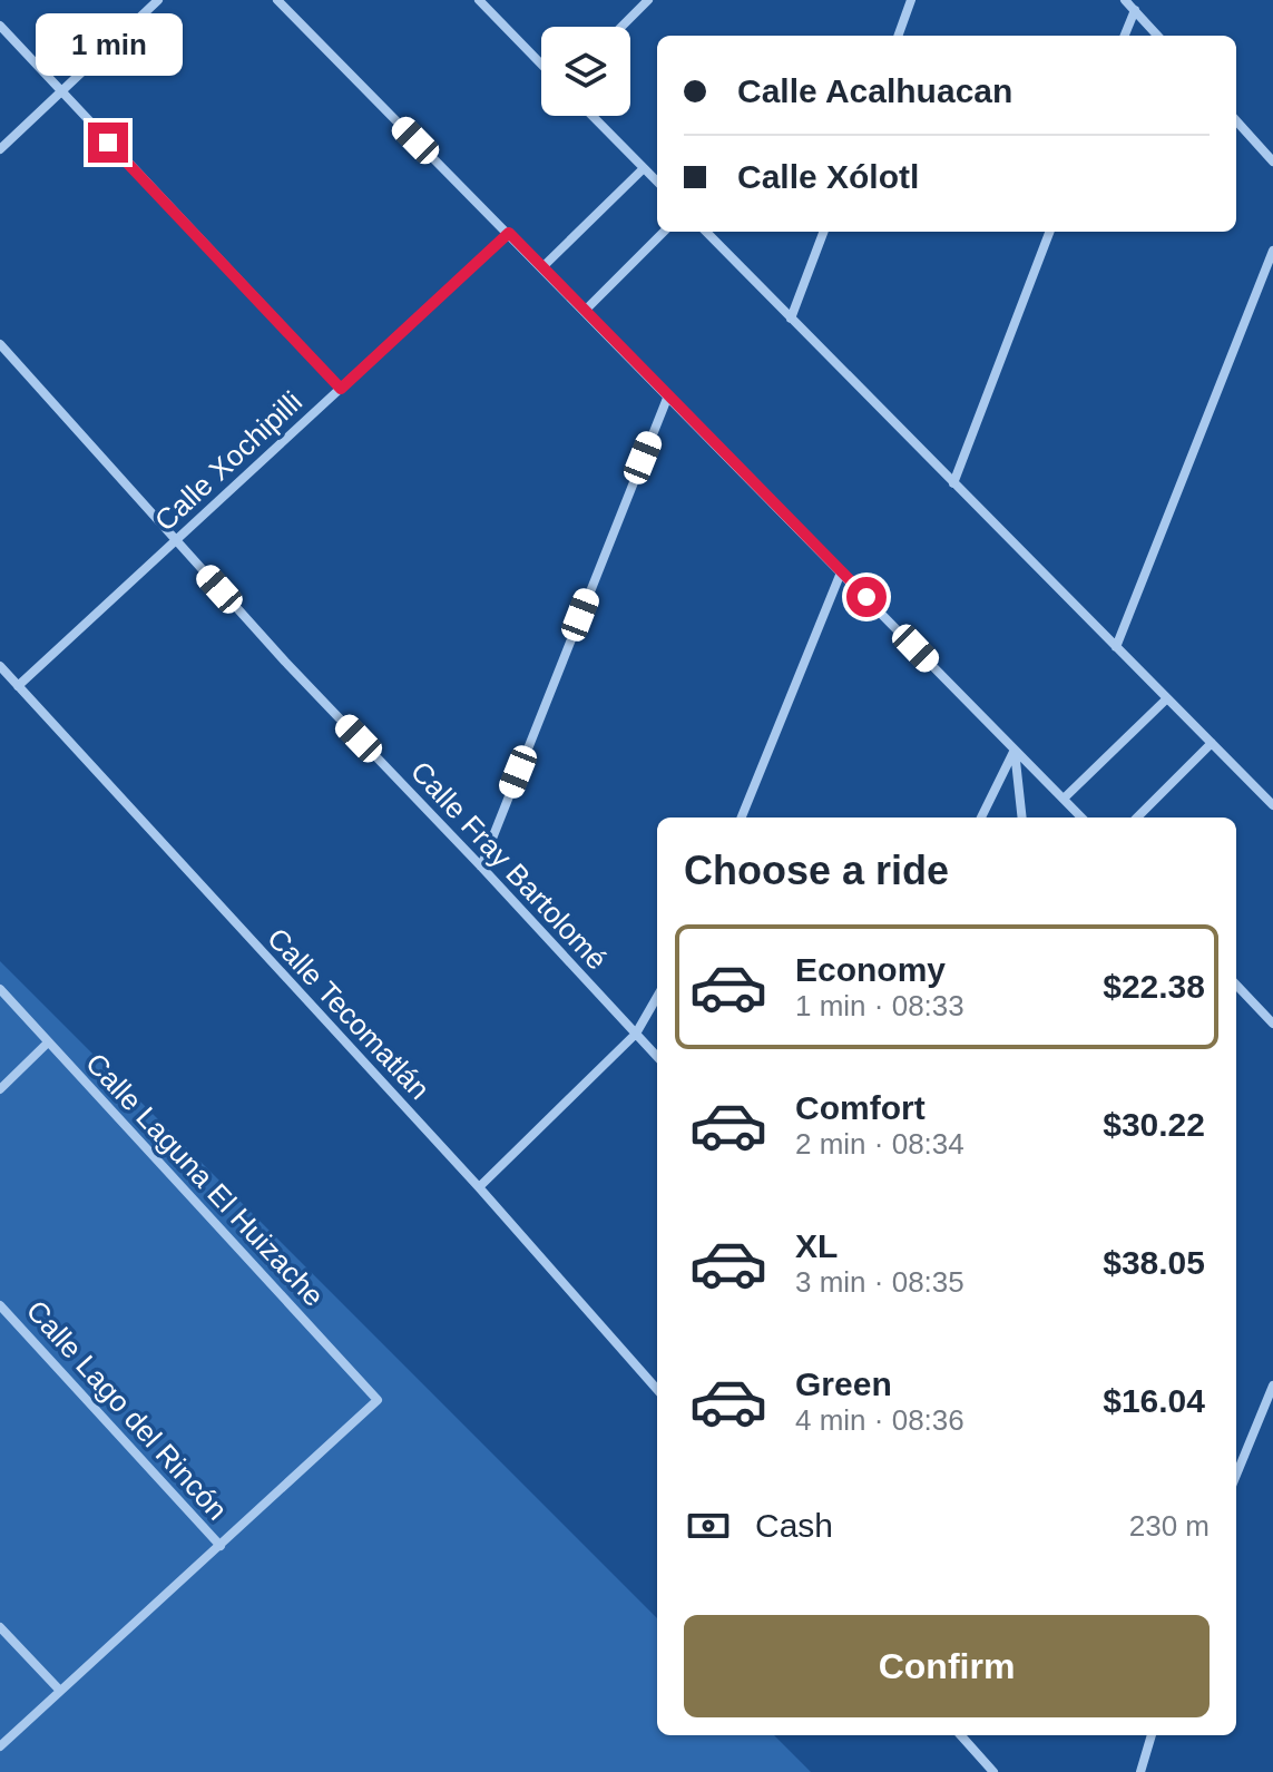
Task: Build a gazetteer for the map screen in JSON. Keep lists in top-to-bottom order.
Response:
{
  "streets": {
    "street": [
      "Calle Xochipilli",
      "Calle Fray Bartolomé",
      "Calle Tecomatlán",
      "Calle Laguna El Huizache",
      "Calle Lago del Rincón"
    ]
  },
  "crossings": [
    ["Calle Xochipilli", "Calle Fray Bartolomé"],
    ["Calle Xochipilli", "Calle Tecomatlán"],
    ["Calle Laguna El Huizache", "Calle Lago del Rincón"]
  ],
  "page": {
    "bubble": "1 min",
    "banner": ["Calle Acalhuacan", "Calle Xólotl"],
    "heading": "Choose a ride",
    "list": [
      {
        "name": "Economy",
        "note": "1 min · 08:33",
        "value": "$22.38"
      },
      {
        "name": "Comfort",
        "note": "2 min · 08:34",
        "value": "$30.22"
      },
      {
        "name": "XL",
        "note": "3 min · 08:35",
        "value": "$38.05"
      },
      {
        "name": "Green",
        "note": "4 min · 08:36",
        "value": "$16.04"
      }
    ],
    "pay": ["Cash", "230 m"],
    "buttons": "Confirm"
  }
}
